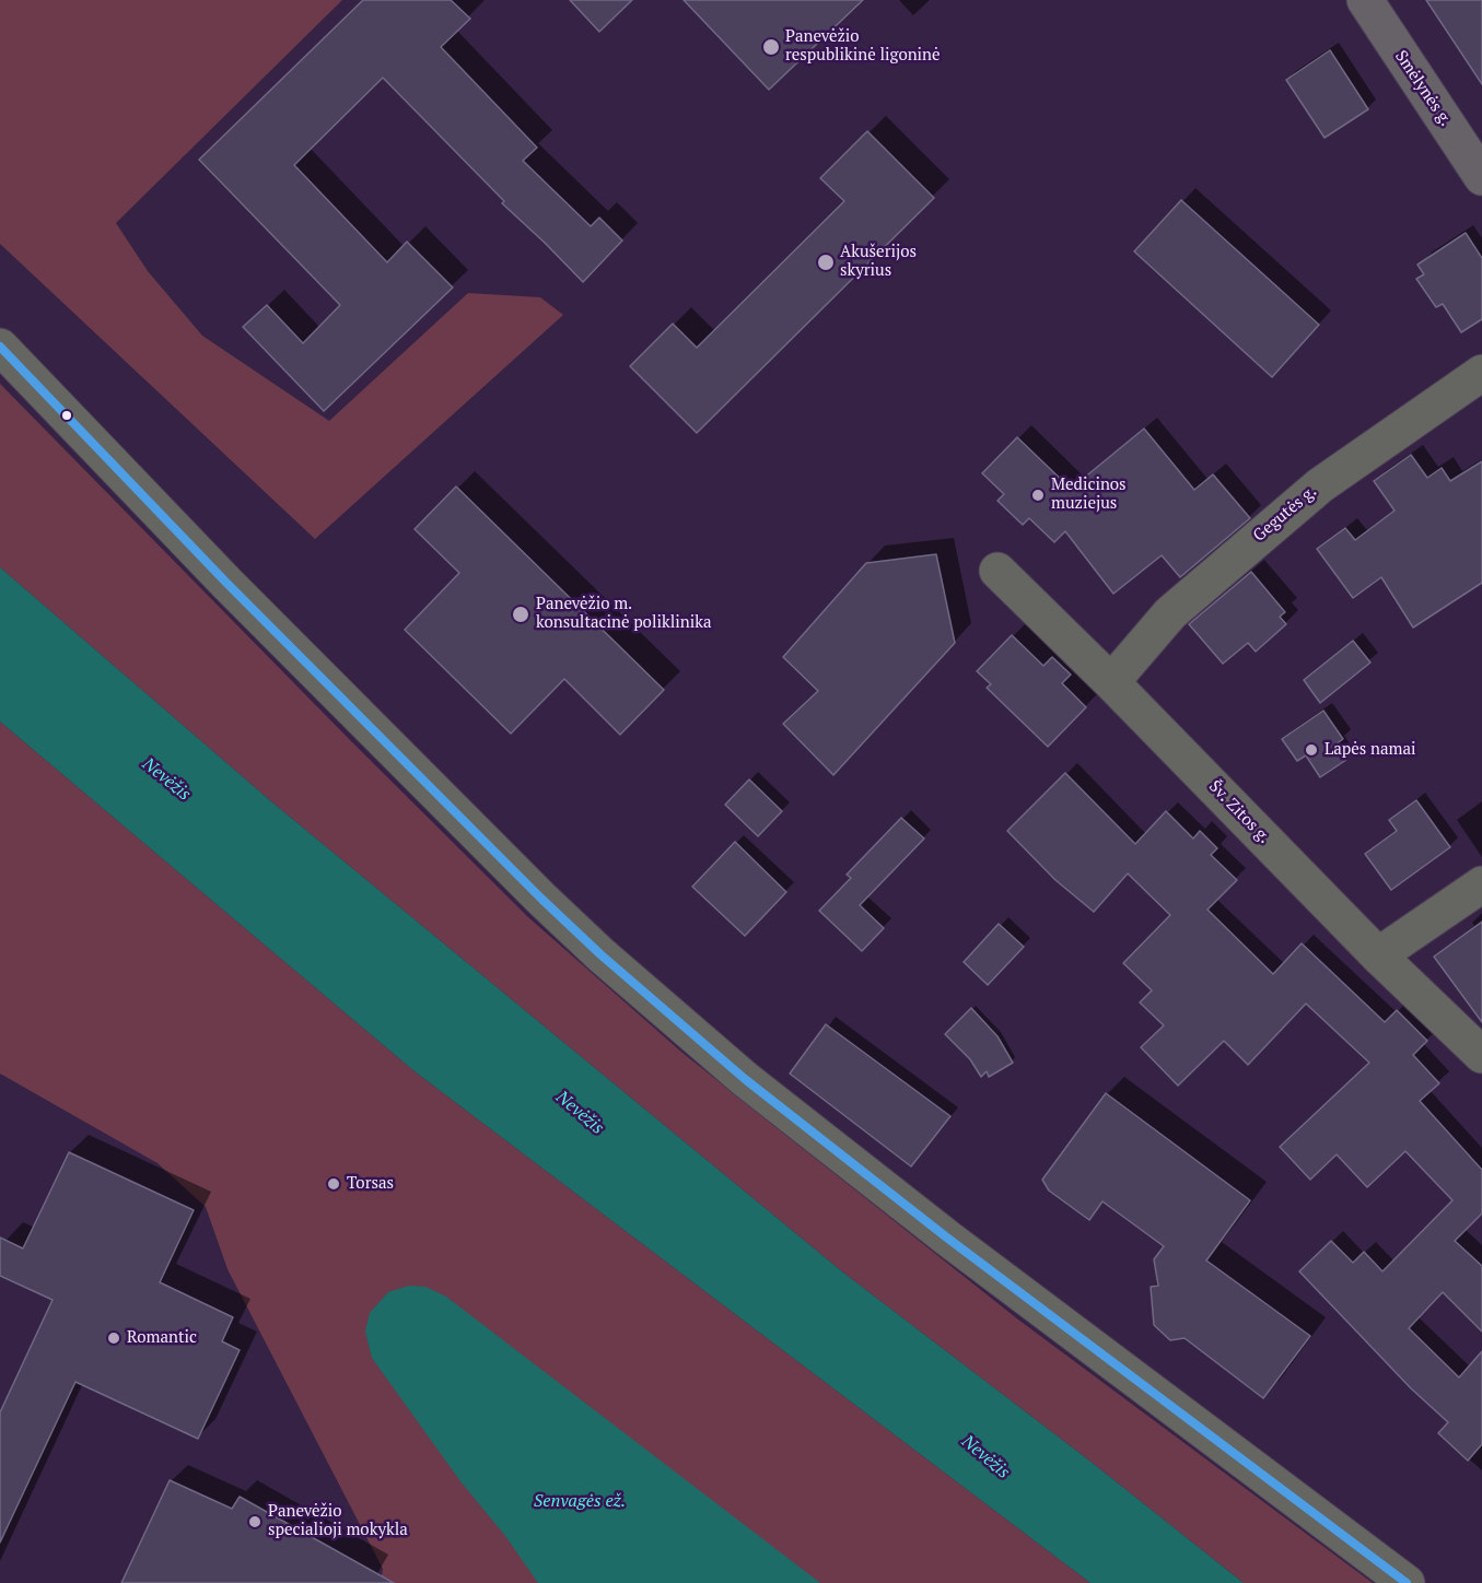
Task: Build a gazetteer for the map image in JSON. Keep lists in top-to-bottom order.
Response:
{
  "streets": {
    "highway": ["Smėlynės g."],
    "street": ["Gegutės g.", "Šv. Zitos g."]
  },
  "crossings": [
    ["Gegutės g.", "Šv. Zitos g."]
  ],
  "water": ["Nevėžis", "Senvagės ež."],
  "places": [
    "Panevėžio respublikinė ligoninė",
    "Akušerijos skyrius",
    "Medicinos muziejus",
    "Panevėžio m. konsultacinė poliklinika",
    "Lapės namai",
    "Torsas",
    "Romantic",
    "Panevėžio specialioji mokykla"
  ]
}
